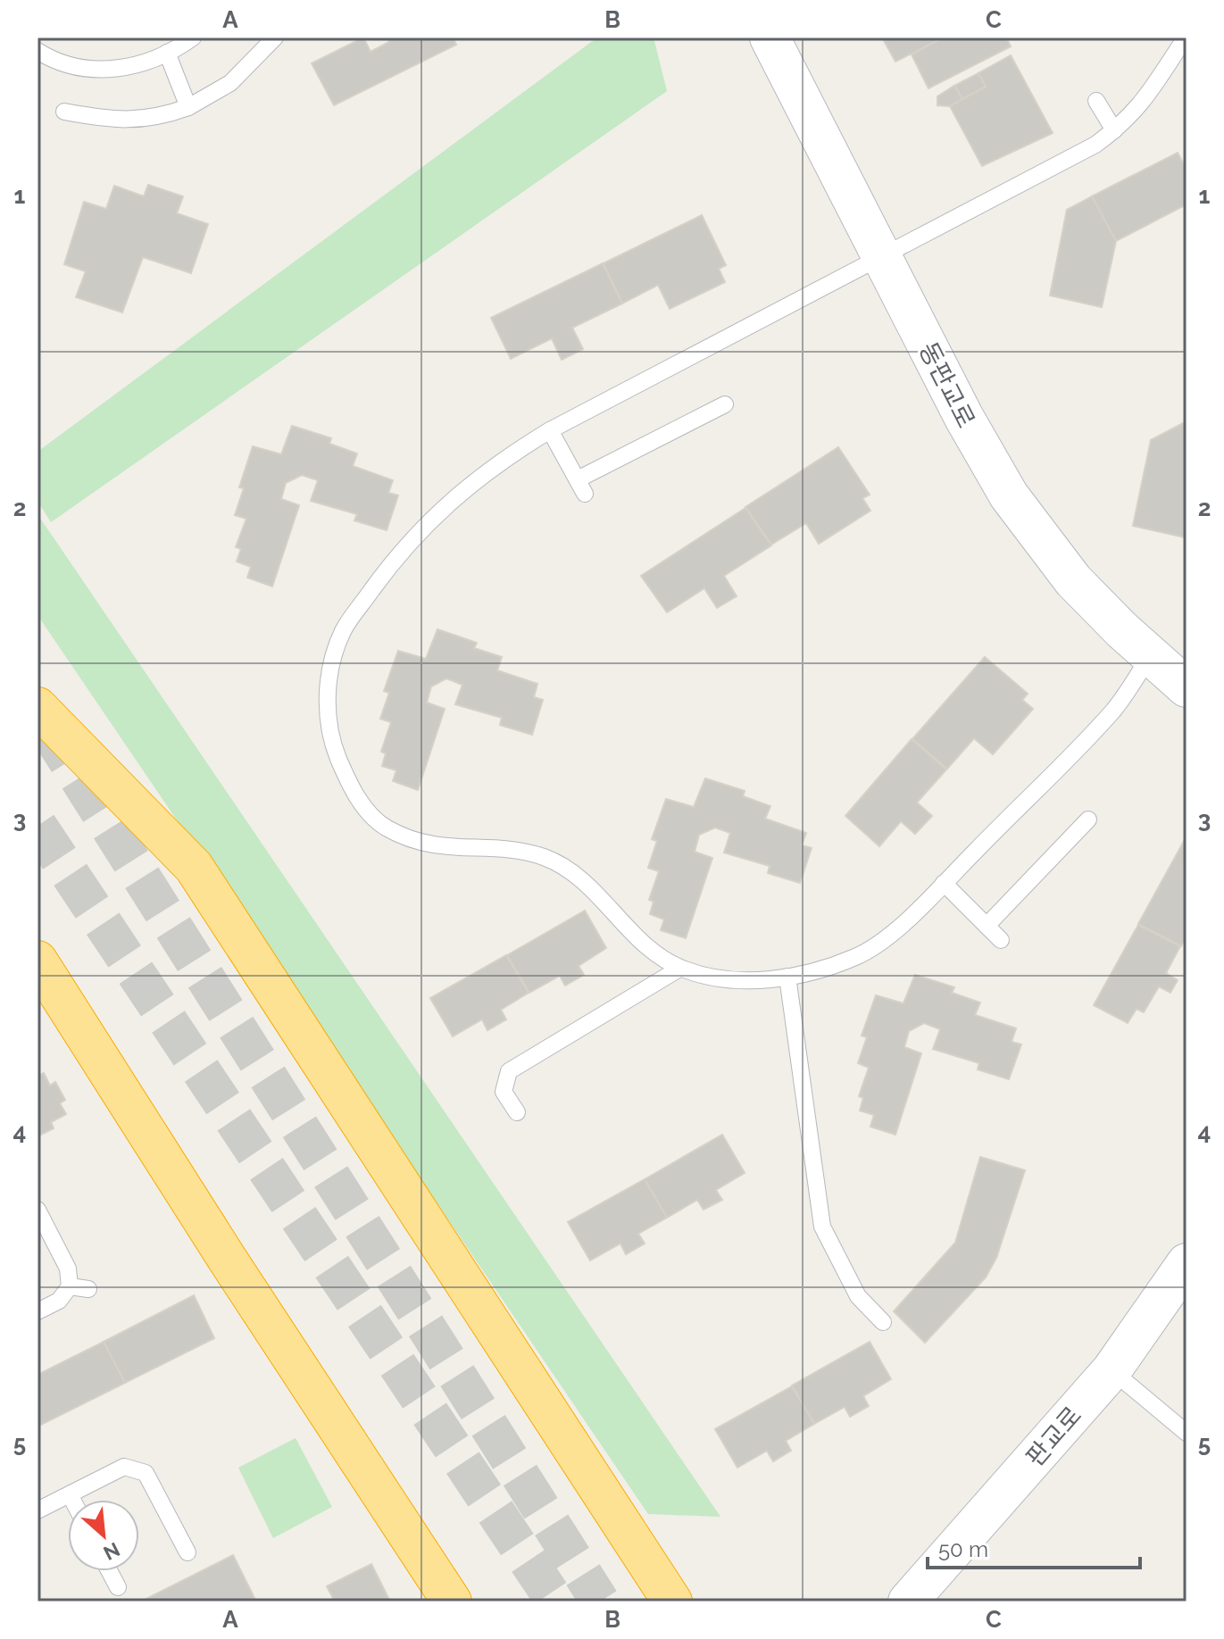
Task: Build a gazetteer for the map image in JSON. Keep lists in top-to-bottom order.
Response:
{
  "streets": {
    "main road": ["동판교로", "판교로"]
  },
  "scale_bar": "50 m",
  "north": "bottom right",
  "grid": {
    "columns": ["A", "B", "C"],
    "rows": [
      "1",
      "2",
      "3",
      "4",
      "5"
    ]
  }
}
